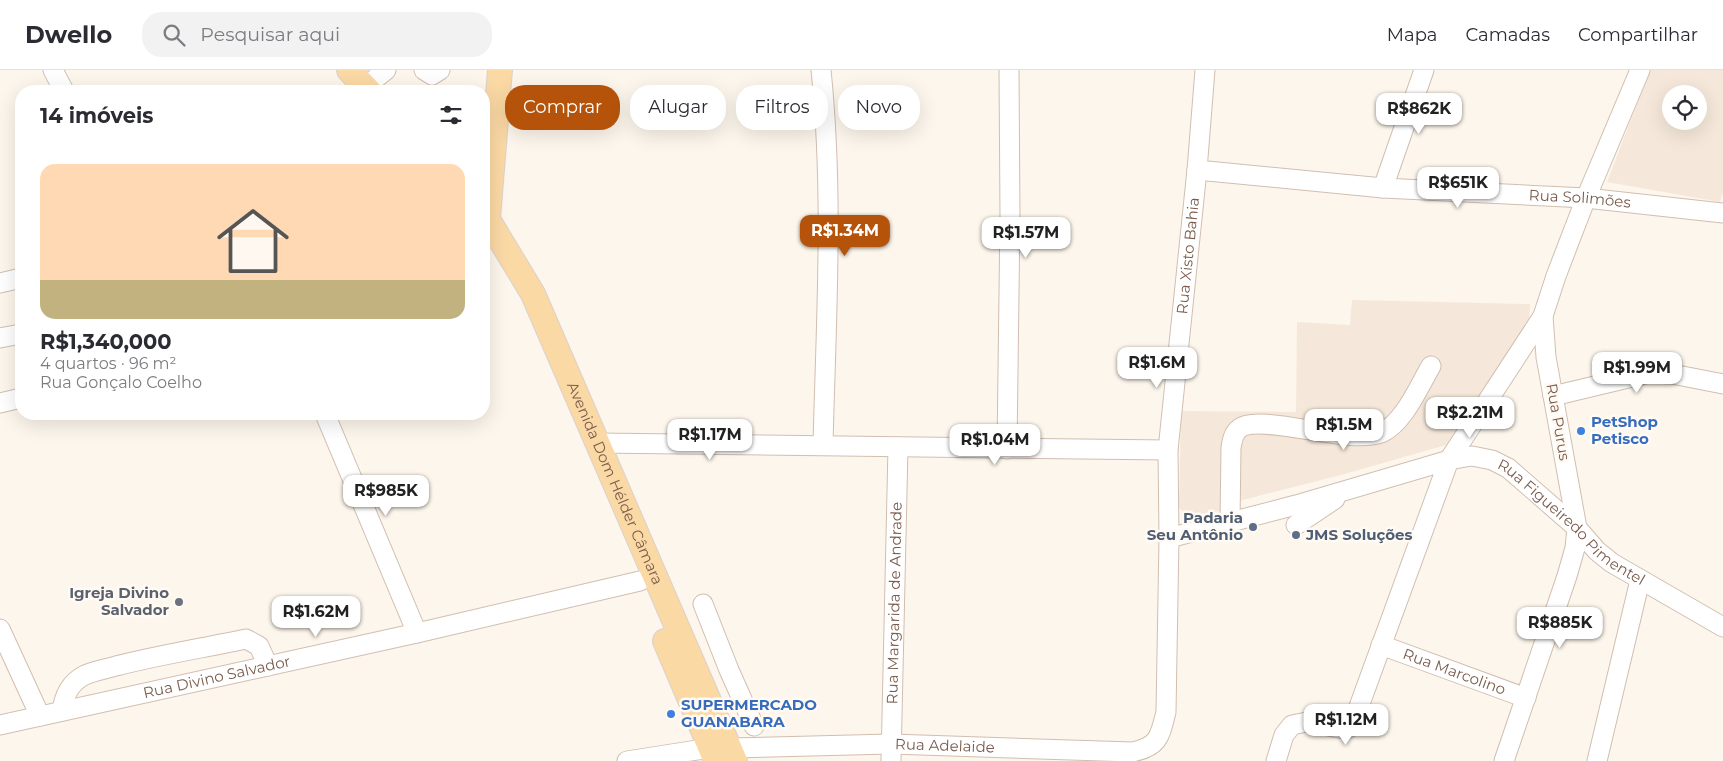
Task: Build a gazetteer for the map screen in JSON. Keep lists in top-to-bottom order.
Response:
{
  "streets": {
    "main road": ["Avenida Dom Hélder Câmara"],
    "street": [
      "Rua Solimões",
      "Rua Xisto Bahia",
      "Rua Purus",
      "Rua Figueiredo Pimentel",
      "Rua Margarida de Andrade",
      "Rua Marcolino",
      "Rua Divino Salvador",
      "Rua Adelaide"
    ]
  },
  "crossings": [
    ["Rua Solimões", "Rua Xisto Bahia"],
    ["Rua Xisto Bahia", "Rua Figueiredo Pimentel"],
    ["Rua Xisto Bahia", "Rua Adelaide"],
    ["Rua Purus", "Rua Figueiredo Pimentel"],
    ["Avenida Dom Hélder Câmara", "Rua Divino Salvador"],
    ["Avenida Dom Hélder Câmara", "Rua Adelaide"],
    ["Rua Margarida de Andrade", "Rua Adelaide"]
  ],
  "places": [
    "PetShop Petisco",
    "Padaria Seu Antônio",
    "JMS Soluções",
    "Igreja Divino Salvador",
    "SUPERMERCADO GUANABARA"
  ],
  "page": {
    "header": "Dwello",
    "search": "Pesquisar aqui",
    "nav": ["Mapa", "Camadas", "Compartilhar"],
    "chip": [
      "Comprar",
      "Alugar",
      "Filtros",
      "Novo"
    ],
    "heading": "14 imóveis",
    "price": [
      "R$862K",
      "R$651K",
      "R$1.34M",
      "R$1.57M",
      "R$1.6M",
      "R$1.99M",
      "R$2.21M",
      "R$1.5M",
      "R$1.17M",
      "R$1.04M",
      "R$985K",
      "R$1.62M",
      "R$885K",
      "R$1.12M"
    ],
    "list": [
      {
        "name": "R$1,340,000",
        "note": "4 quartos · 96 m² · Rua Gonçalo Coelho"
      }
    ]
  }
}
